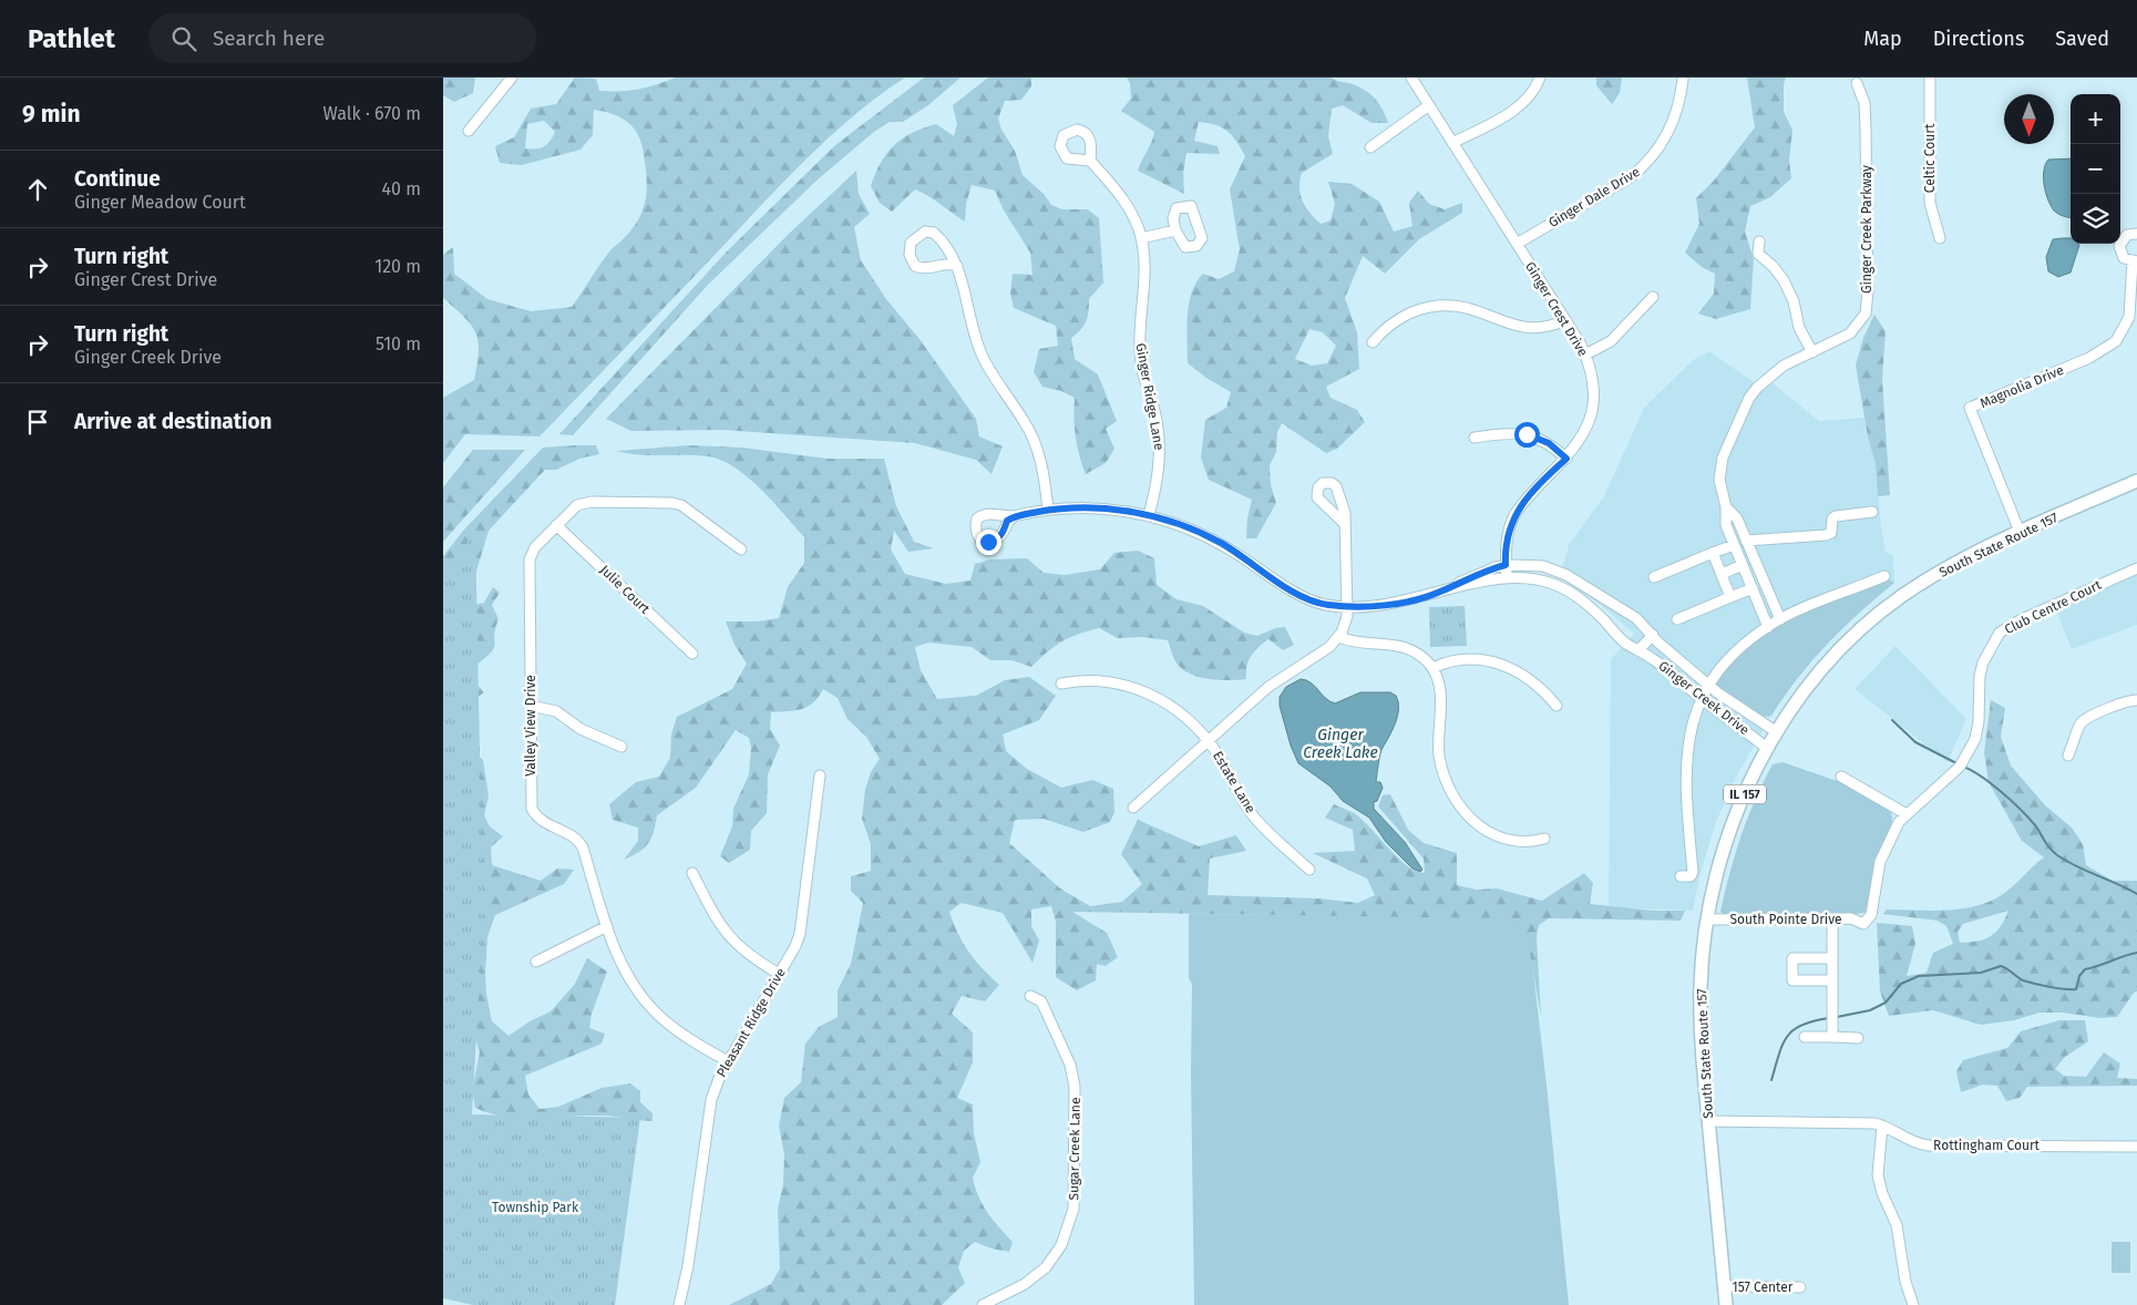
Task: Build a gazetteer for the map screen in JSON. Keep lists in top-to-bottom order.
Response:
{
  "streets": {
    "main road": ["South State Route 157", "IL 157"],
    "street": [
      "Celtic Court",
      "Ginger Dale Drive",
      "Ginger Creek Parkway",
      "Ginger Crest Drive",
      "Magnolia Drive",
      "Ginger Ridge Lane",
      "Julie Court",
      "Club Centre Court",
      "Ginger Creek Drive",
      "Valley View Drive",
      "Estate Lane",
      "South Pointe Drive",
      "Pleasant Ridge Drive",
      "Rottingham Court",
      "Sugar Creek Lane",
      "157 Center"
    ]
  },
  "crossings": [
    ["Ginger Dale Drive", "Ginger Crest Drive"],
    ["Ginger Crest Drive", "Ginger Creek Drive"],
    ["Magnolia Drive", "South State Route 157"],
    ["Ginger Ridge Lane", "Ginger Creek Drive"],
    ["South State Route 157", "Ginger Creek Drive"],
    ["South State Route 157", "South Pointe Drive"],
    ["South State Route 157", "Rottingham Court"],
    ["South State Route 157", "157 Center"],
    ["Julie Court", "Valley View Drive"],
    ["Club Centre Court", "South Pointe Drive"],
    ["Valley View Drive", "Pleasant Ridge Drive"]
  ],
  "water": ["Ginger Creek Lake"],
  "parks": ["Township Park"],
  "north": "bottom",
  "page": {
    "header": "Pathlet",
    "search": "Search here",
    "nav": ["Map", "Directions", "Saved"],
    "heading": ["9 min", "Walk · 670 m"],
    "map_buttons": ["+", "−"],
    "list": [
      ["Continue", "Ginger Meadow Court", "40 m"],
      ["Turn right", "Ginger Crest Drive", "120 m"],
      ["Turn right", "Ginger Creek Drive", "510 m"],
      "Arrive at destination"
    ]
  }
}
